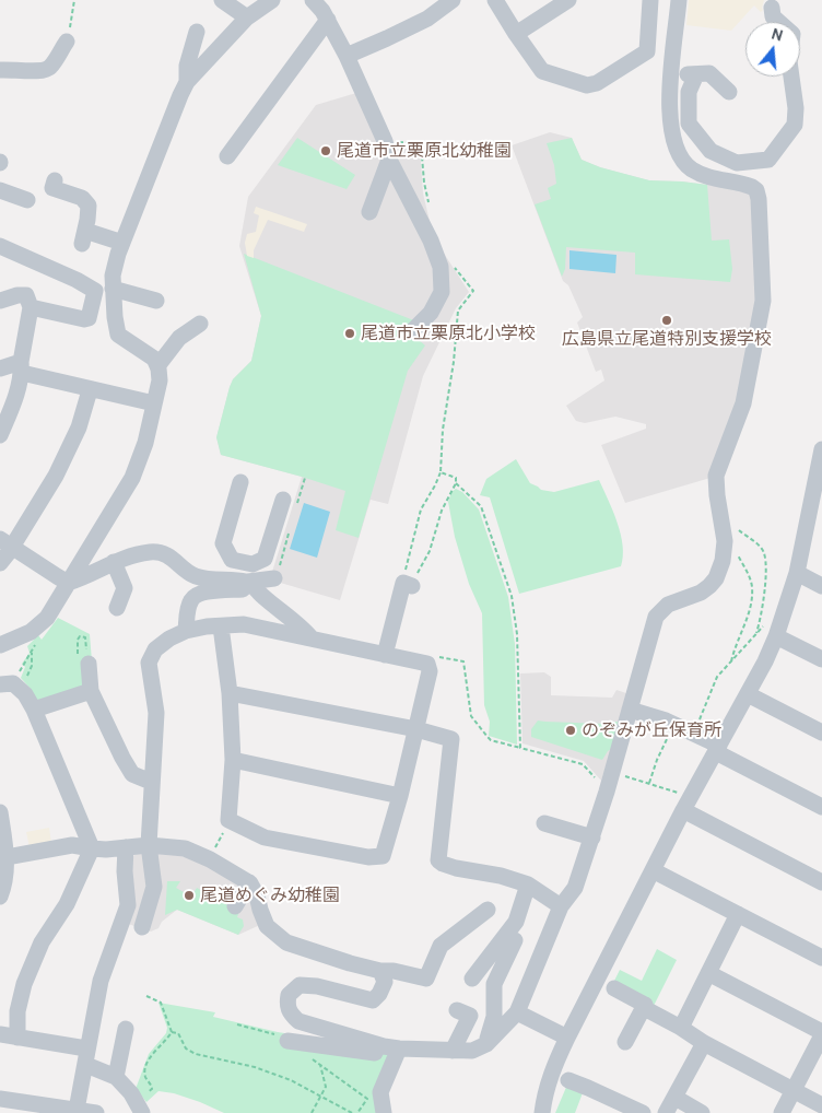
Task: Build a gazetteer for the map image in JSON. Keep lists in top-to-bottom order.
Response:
{
  "places": [
    "尾道市立栗原北幼稚園",
    "広島県立尾道特別支援学校",
    "尾道市立栗原北小学校",
    "のぞみが丘保育所",
    "尾道めぐみ幼稚園"
  ],
  "north": "top"
}
